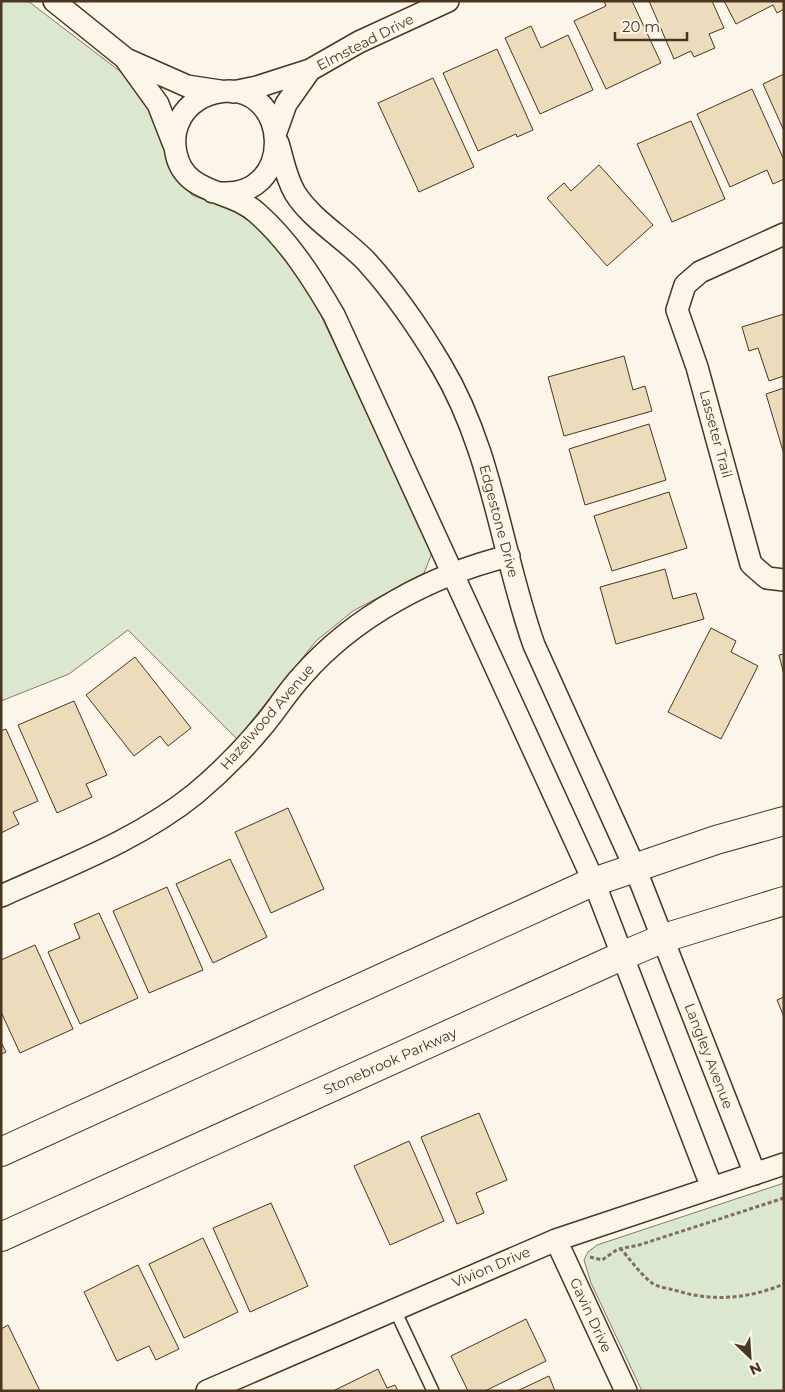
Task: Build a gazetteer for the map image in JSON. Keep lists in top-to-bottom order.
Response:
{
  "streets": {
    "main road": ["Stonebrook Parkway"],
    "street": [
      "Elmstead Drive",
      "Lasseter Trail",
      "Edgestone Drive",
      "Hazelwood Avenue",
      "Langley Avenue",
      "Vivion Drive",
      "Gavin Drive"
    ]
  },
  "crossings": [
    ["Elmstead Drive", "Edgestone Drive"],
    ["Edgestone Drive", "Hazelwood Avenue"],
    ["Edgestone Drive", "Langley Avenue"],
    ["Edgestone Drive", "Stonebrook Parkway"],
    ["Langley Avenue", "Stonebrook Parkway"],
    ["Langley Avenue", "Vivion Drive"],
    ["Vivion Drive", "Gavin Drive"]
  ],
  "scale_bar": "20 m",
  "north": "bottom right"
}
